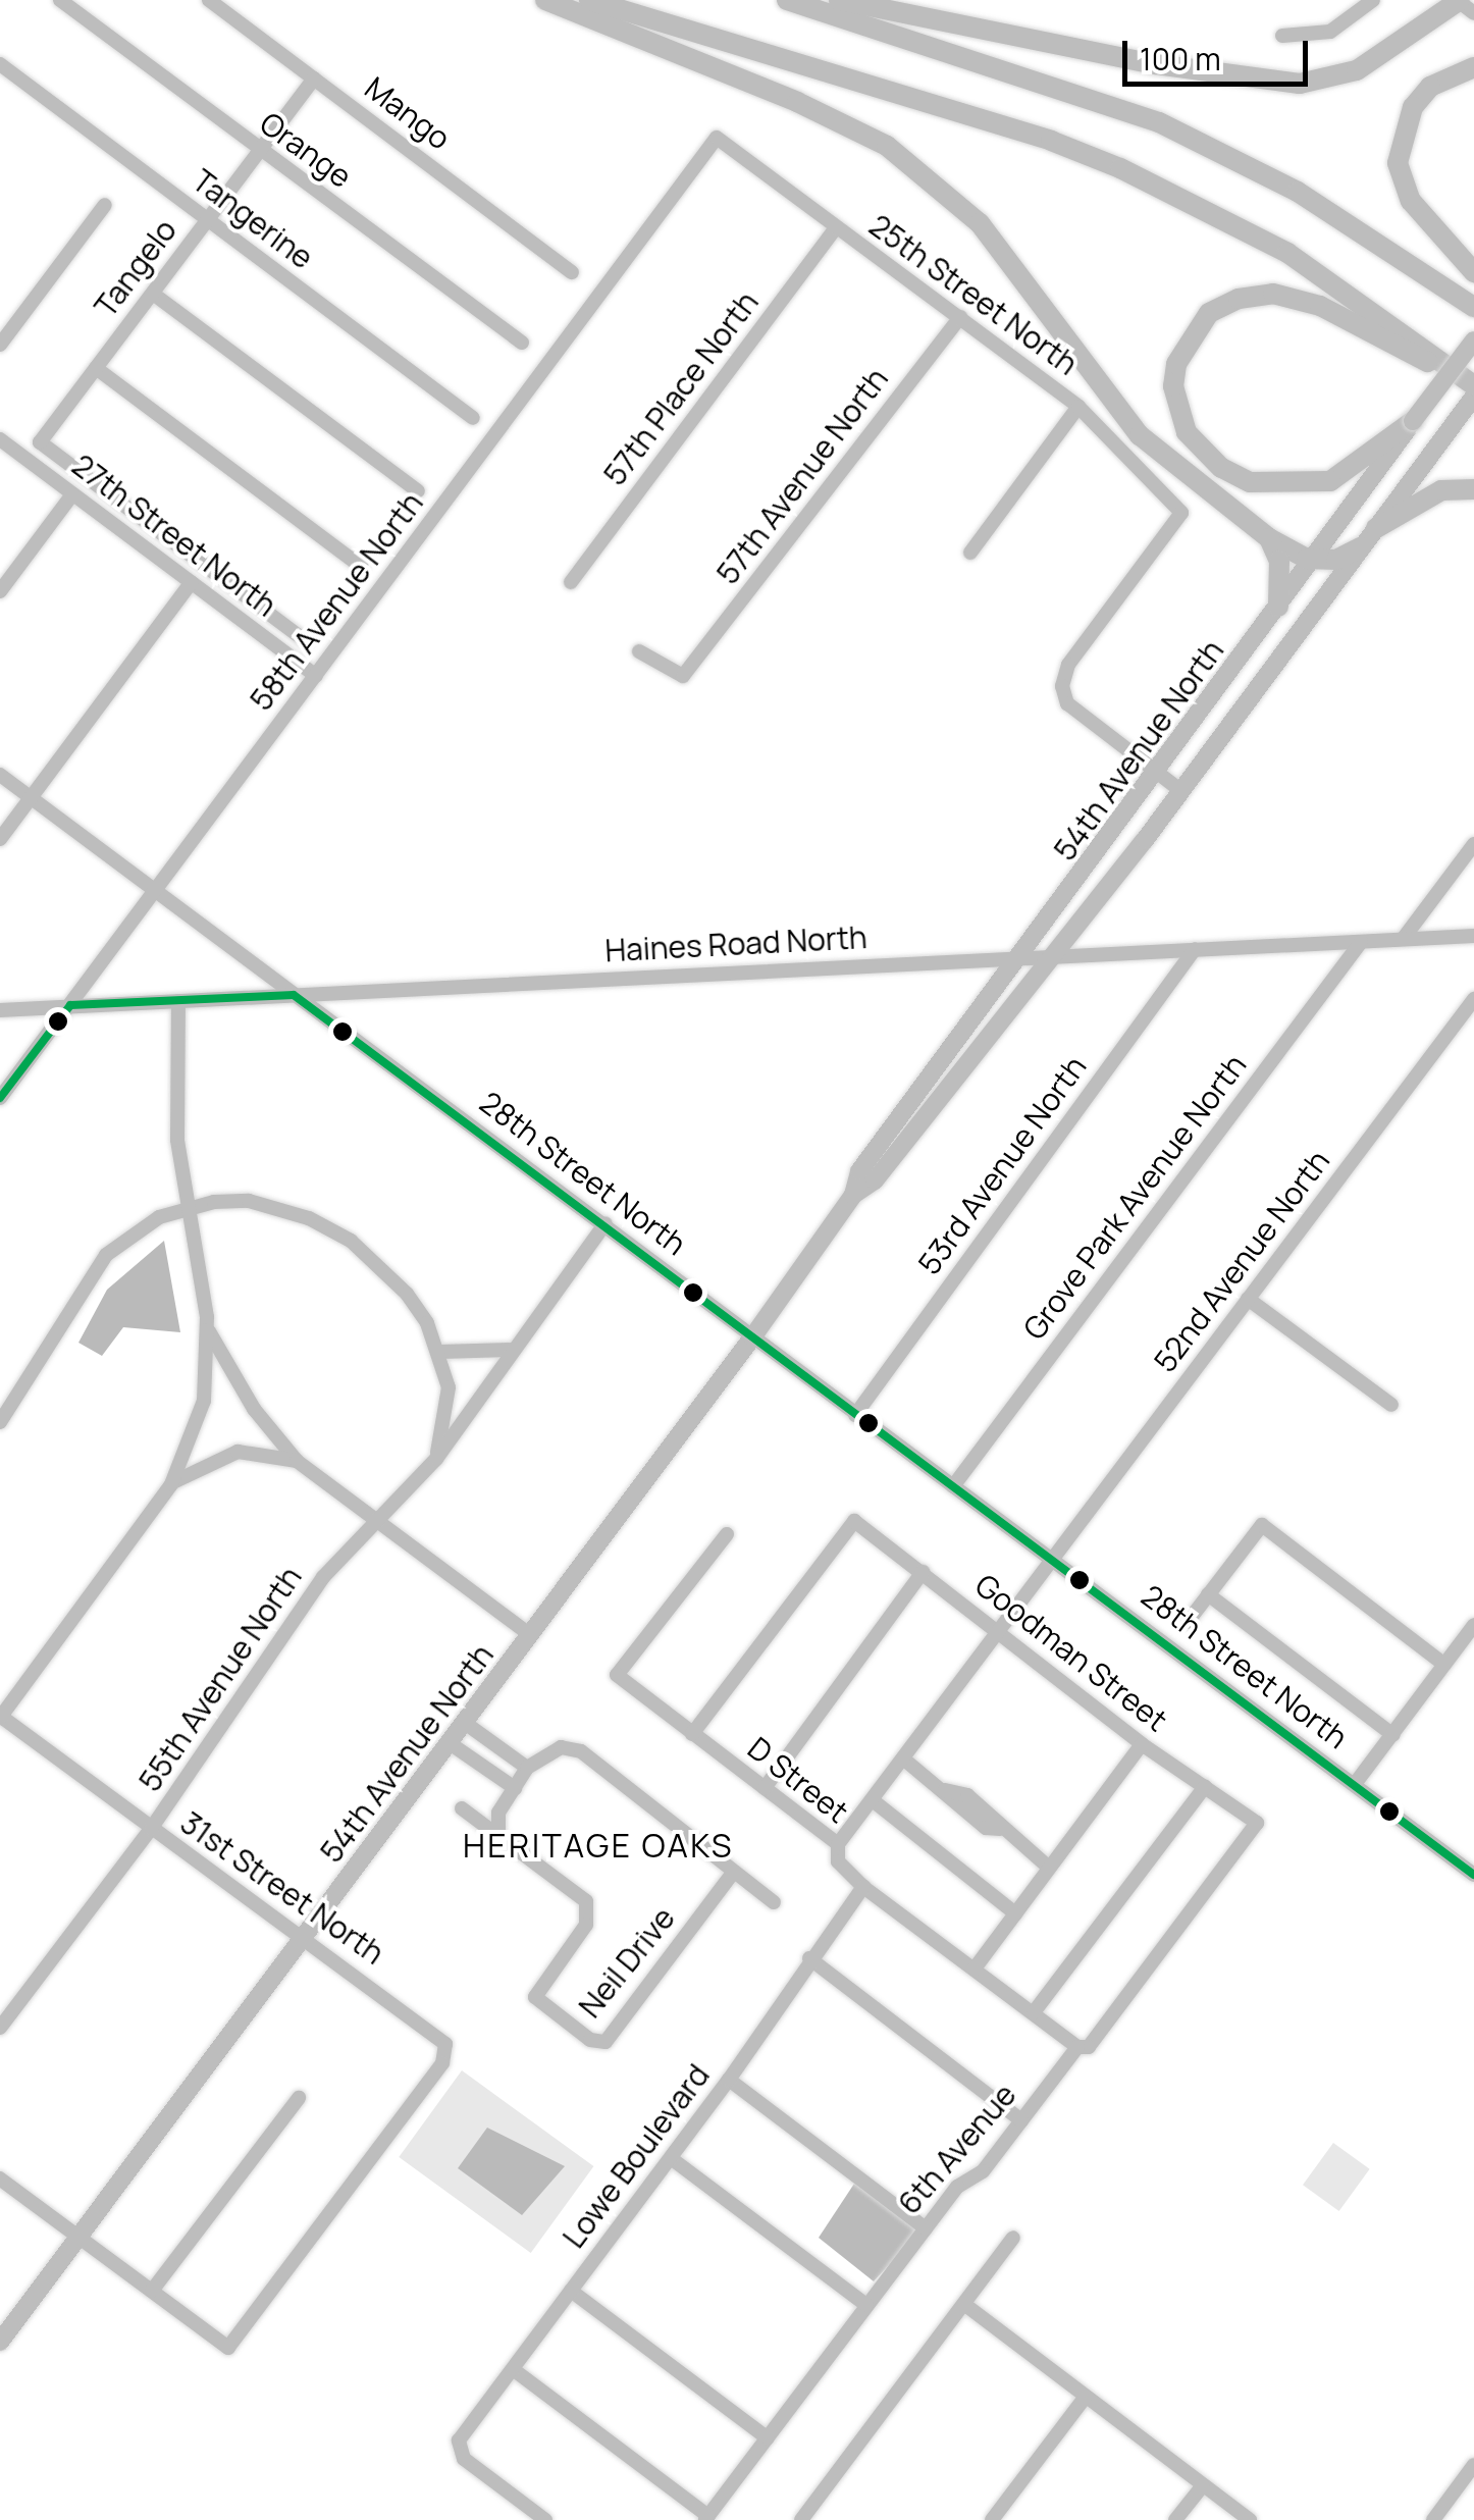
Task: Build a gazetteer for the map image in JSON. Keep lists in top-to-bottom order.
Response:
{
  "streets": {
    "main road": ["54th Avenue North"],
    "street": [
      "Mango",
      "Orange",
      "Tangerine",
      "Tangelo",
      "25th Street North",
      "57th Place North",
      "57th Avenue North",
      "27th Street North",
      "58th Avenue North",
      "Haines Road North",
      "53rd Avenue North",
      "28th Street North",
      "Grove Park Avenue North",
      "52nd Avenue North",
      "Goodman Street",
      "55th Avenue North",
      "D Street",
      "31st Street North",
      "Neil Drive",
      "6th Avenue",
      "Lowe Boulevard"
    ]
  },
  "crossings": [
    ["Mango", "Tangelo"],
    ["Orange", "Tangelo"],
    ["Tangerine", "Tangelo"],
    ["25th Street North", "57th Place North"],
    ["25th Street North", "57th Avenue North"],
    ["25th Street North", "58th Avenue North"],
    ["25th Street North", "54th Avenue North"],
    ["27th Street North", "58th Avenue North"],
    ["58th Avenue North", "Haines Road North"],
    ["58th Avenue North", "28th Street North"],
    ["54th Avenue North", "Haines Road North"],
    ["54th Avenue North", "28th Street North"],
    ["54th Avenue North", "31st Street North"],
    ["Haines Road North", "53rd Avenue North"],
    ["Haines Road North", "28th Street North"],
    ["Haines Road North", "Grove Park Avenue North"],
    ["53rd Avenue North", "28th Street North"],
    ["28th Street North", "Grove Park Avenue North"],
    ["28th Street North", "52nd Avenue North"],
    ["28th Street North", "55th Avenue North"],
    ["Goodman Street", "D Street"],
    ["Goodman Street", "6th Avenue"],
    ["55th Avenue North", "31st Street North"],
    ["D Street", "6th Avenue"],
    ["D Street", "Lowe Boulevard"]
  ],
  "districts": ["HERITAGE OAKS"],
  "scale_bar": "100 m"
}
